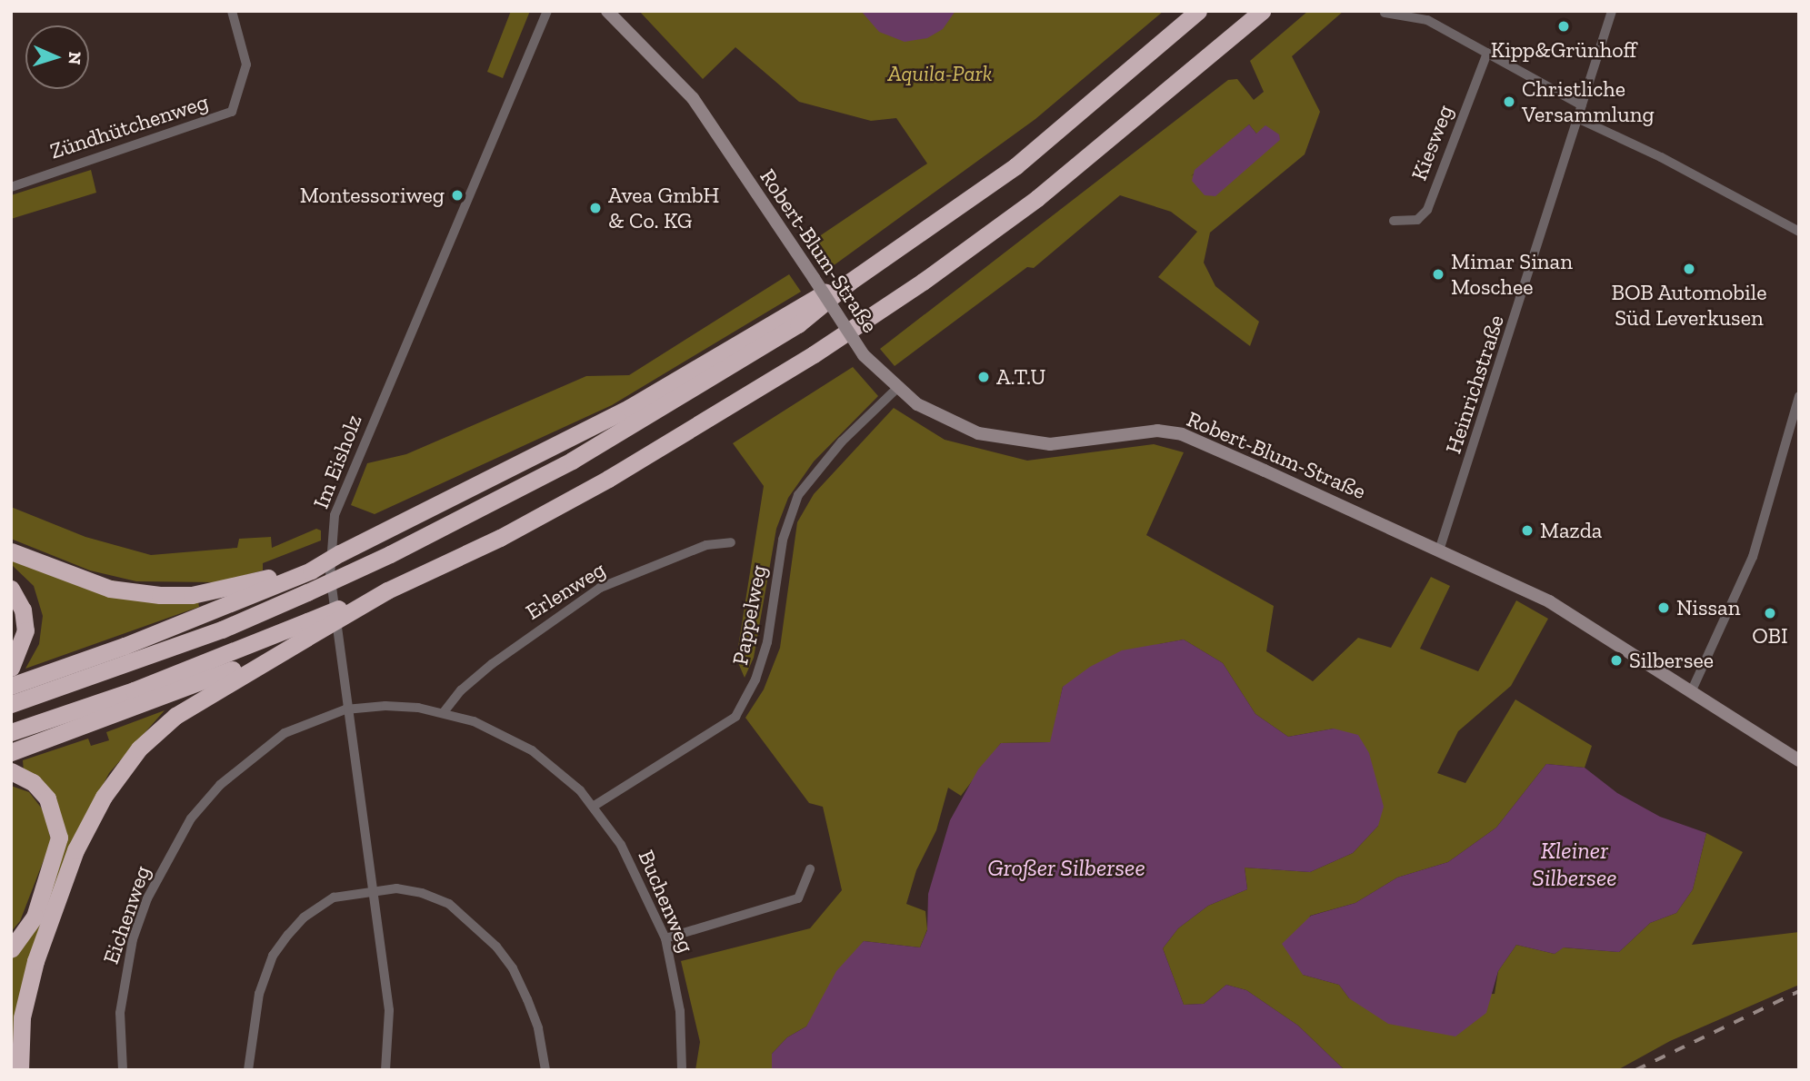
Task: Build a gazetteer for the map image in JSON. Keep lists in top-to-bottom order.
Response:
{
  "streets": {
    "main road": ["Robert-Blum-Straße"],
    "street": [
      "Zündhütchenweg",
      "Kiesweg",
      "Heinrichstraße",
      "Im Eisholz",
      "Erlenweg",
      "Pappelweg",
      "Buchenweg",
      "Eichenweg"
    ]
  },
  "crossings": [
    ["Robert-Blum-Straße", "Heinrichstraße"],
    ["Robert-Blum-Straße", "Pappelweg"],
    ["Im Eisholz", "Buchenweg"],
    ["Im Eisholz", "Eichenweg"],
    ["Erlenweg", "Buchenweg"],
    ["Pappelweg", "Buchenweg"],
    ["Buchenweg", "Eichenweg"]
  ],
  "water": ["Kleiner Silbersee", "Großer Silbersee"],
  "parks": ["Aquila-Park"],
  "places": [
    "Kipp&Grünhoff",
    "Christliche Versammlung",
    "Montessoriweg",
    "Avea GmbH & Co. KG",
    "BOB Automobile Süd Leverkusen",
    "Mimar Sinan Moschee",
    "A.T.U",
    "Mazda",
    "Nissan",
    "OBI",
    "Silbersee"
  ],
  "north": "right"
}
